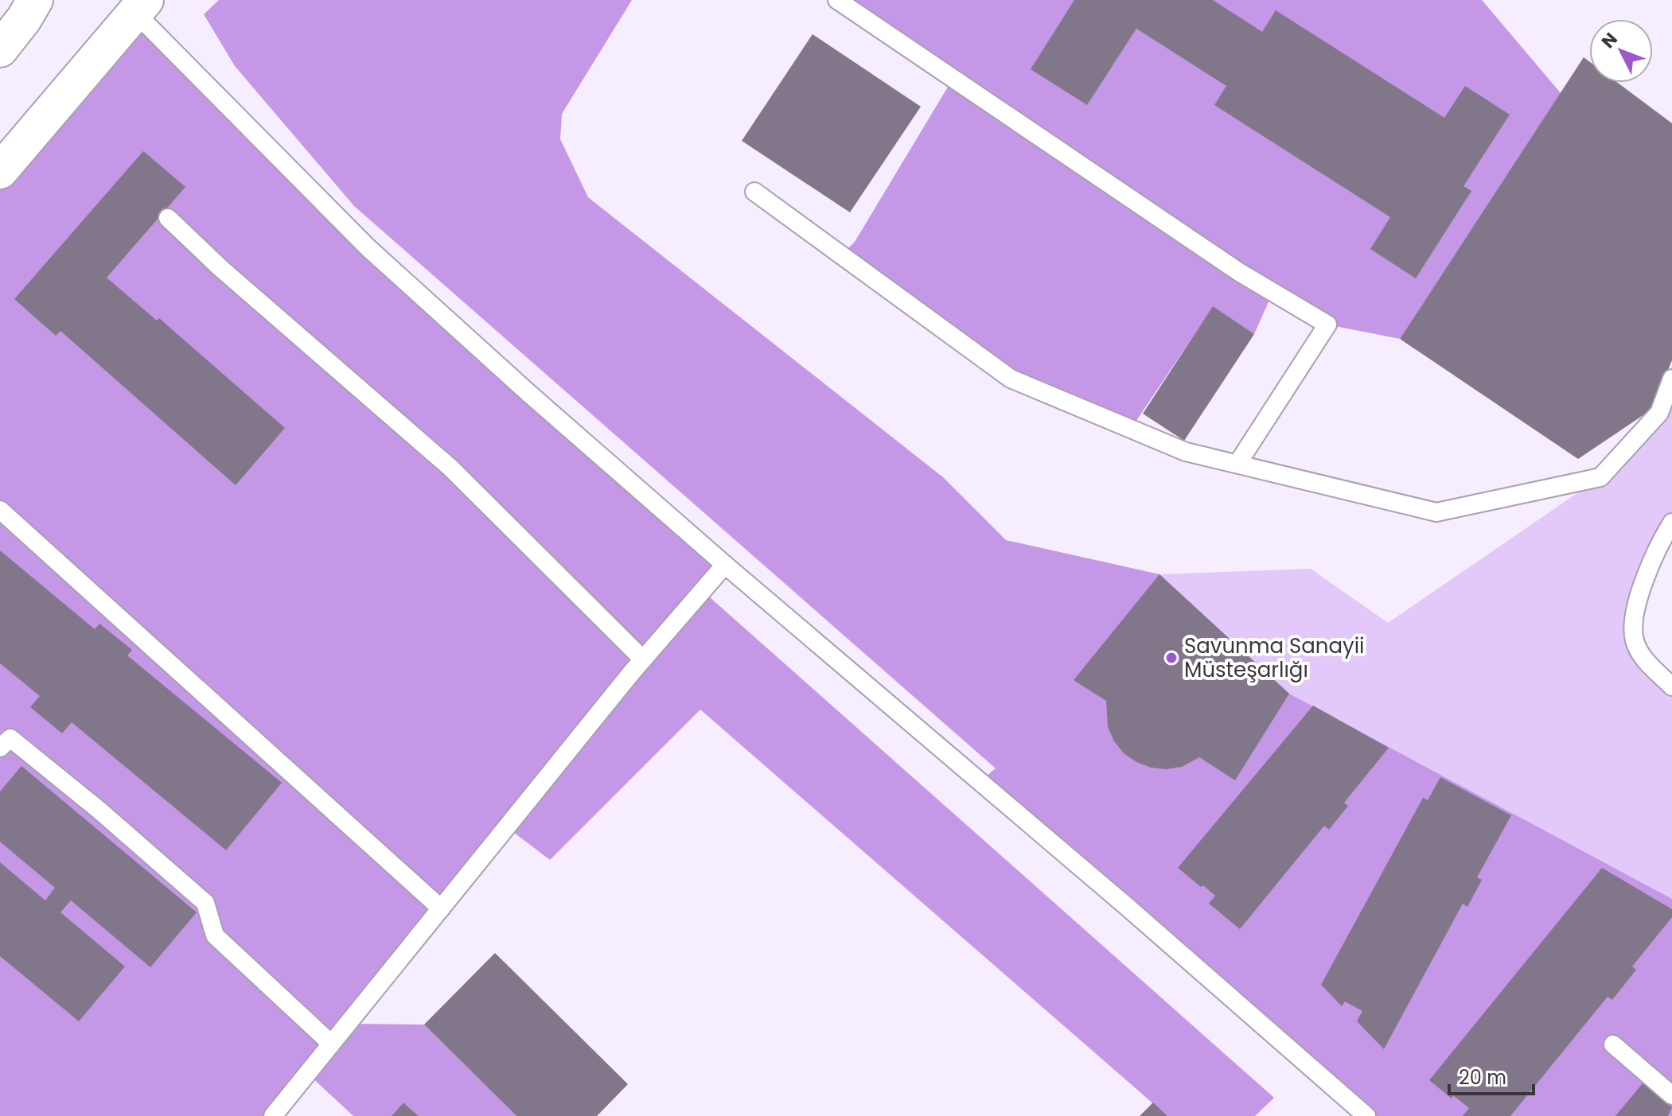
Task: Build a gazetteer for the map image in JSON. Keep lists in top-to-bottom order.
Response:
{
  "places": ["Savunma Sanayii Müsteşarlığı"],
  "scale_bar": "20 m",
  "north": "top left"
}
